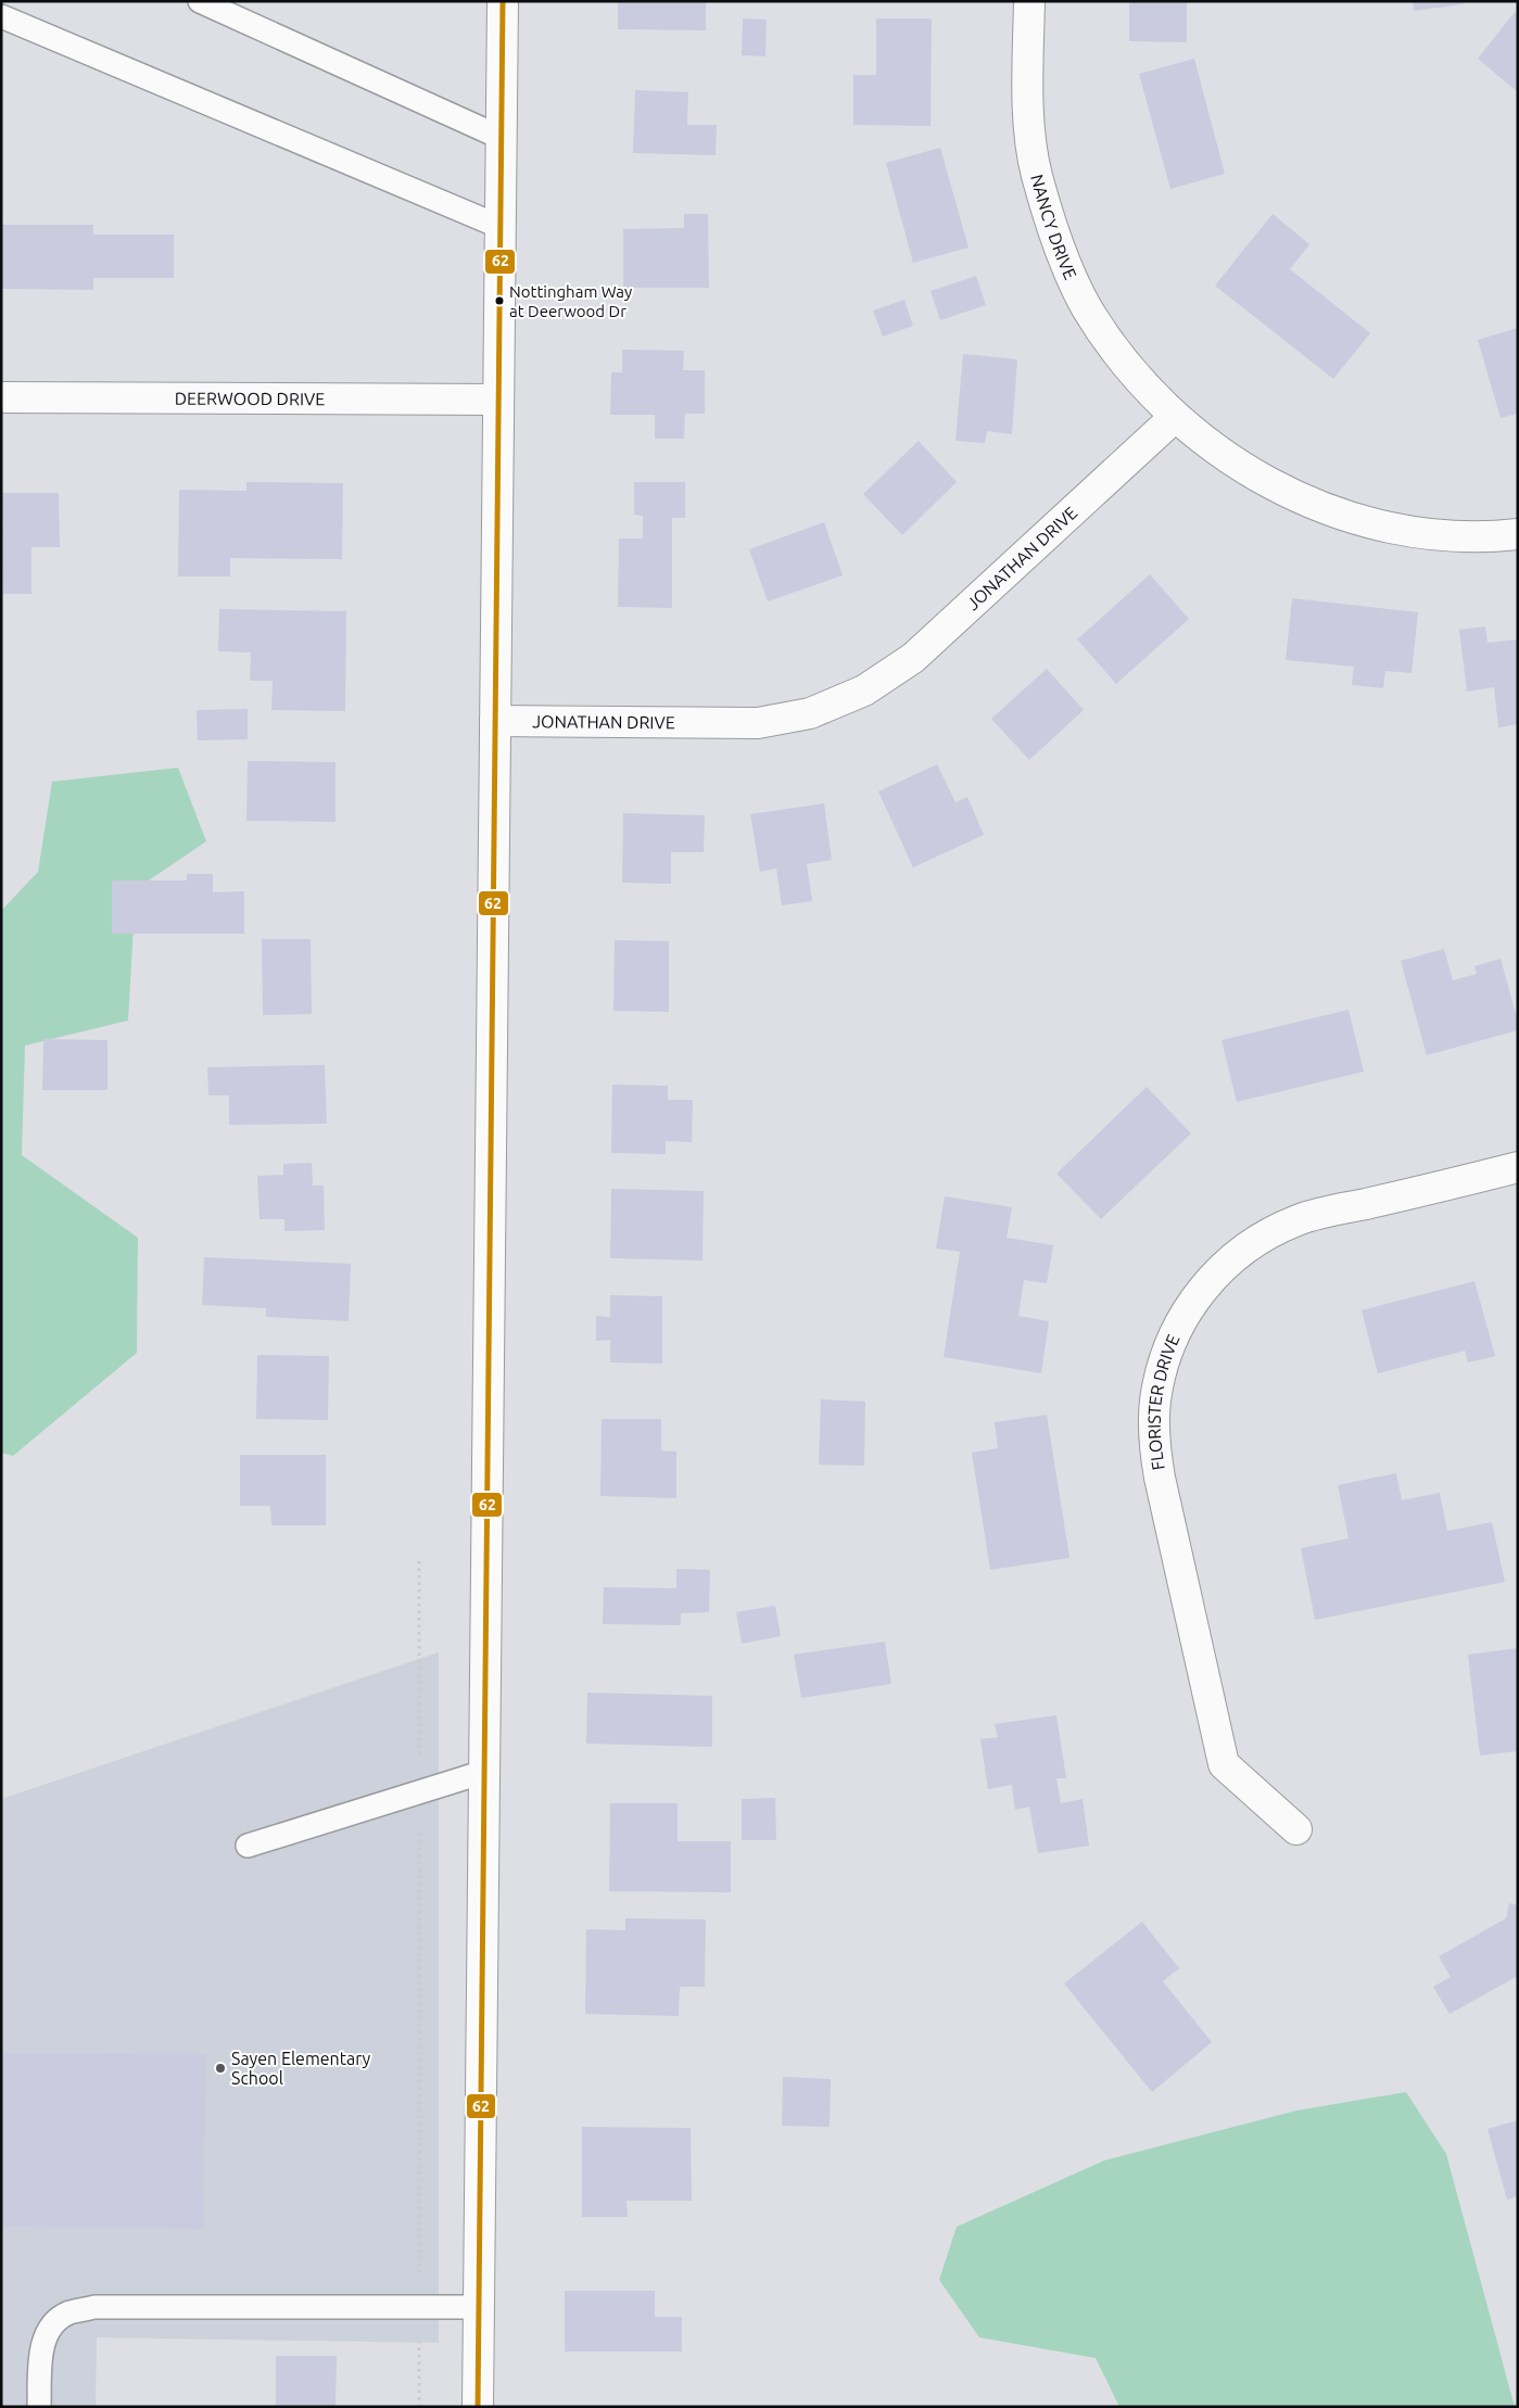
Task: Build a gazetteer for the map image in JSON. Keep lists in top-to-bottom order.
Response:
{
  "streets": {
    "street": [
      "NANCY DRIVE",
      "DEERWOOD DRIVE",
      "JONATHAN DRIVE",
      "FLORISTER DRIVE"
    ]
  },
  "crossings": [
    ["NANCY DRIVE", "JONATHAN DRIVE"]
  ],
  "places": ["Nottingham Way at Deerwood Dr", "Sayen Elementary School"],
  "lines": ["transit line 62"]
}
